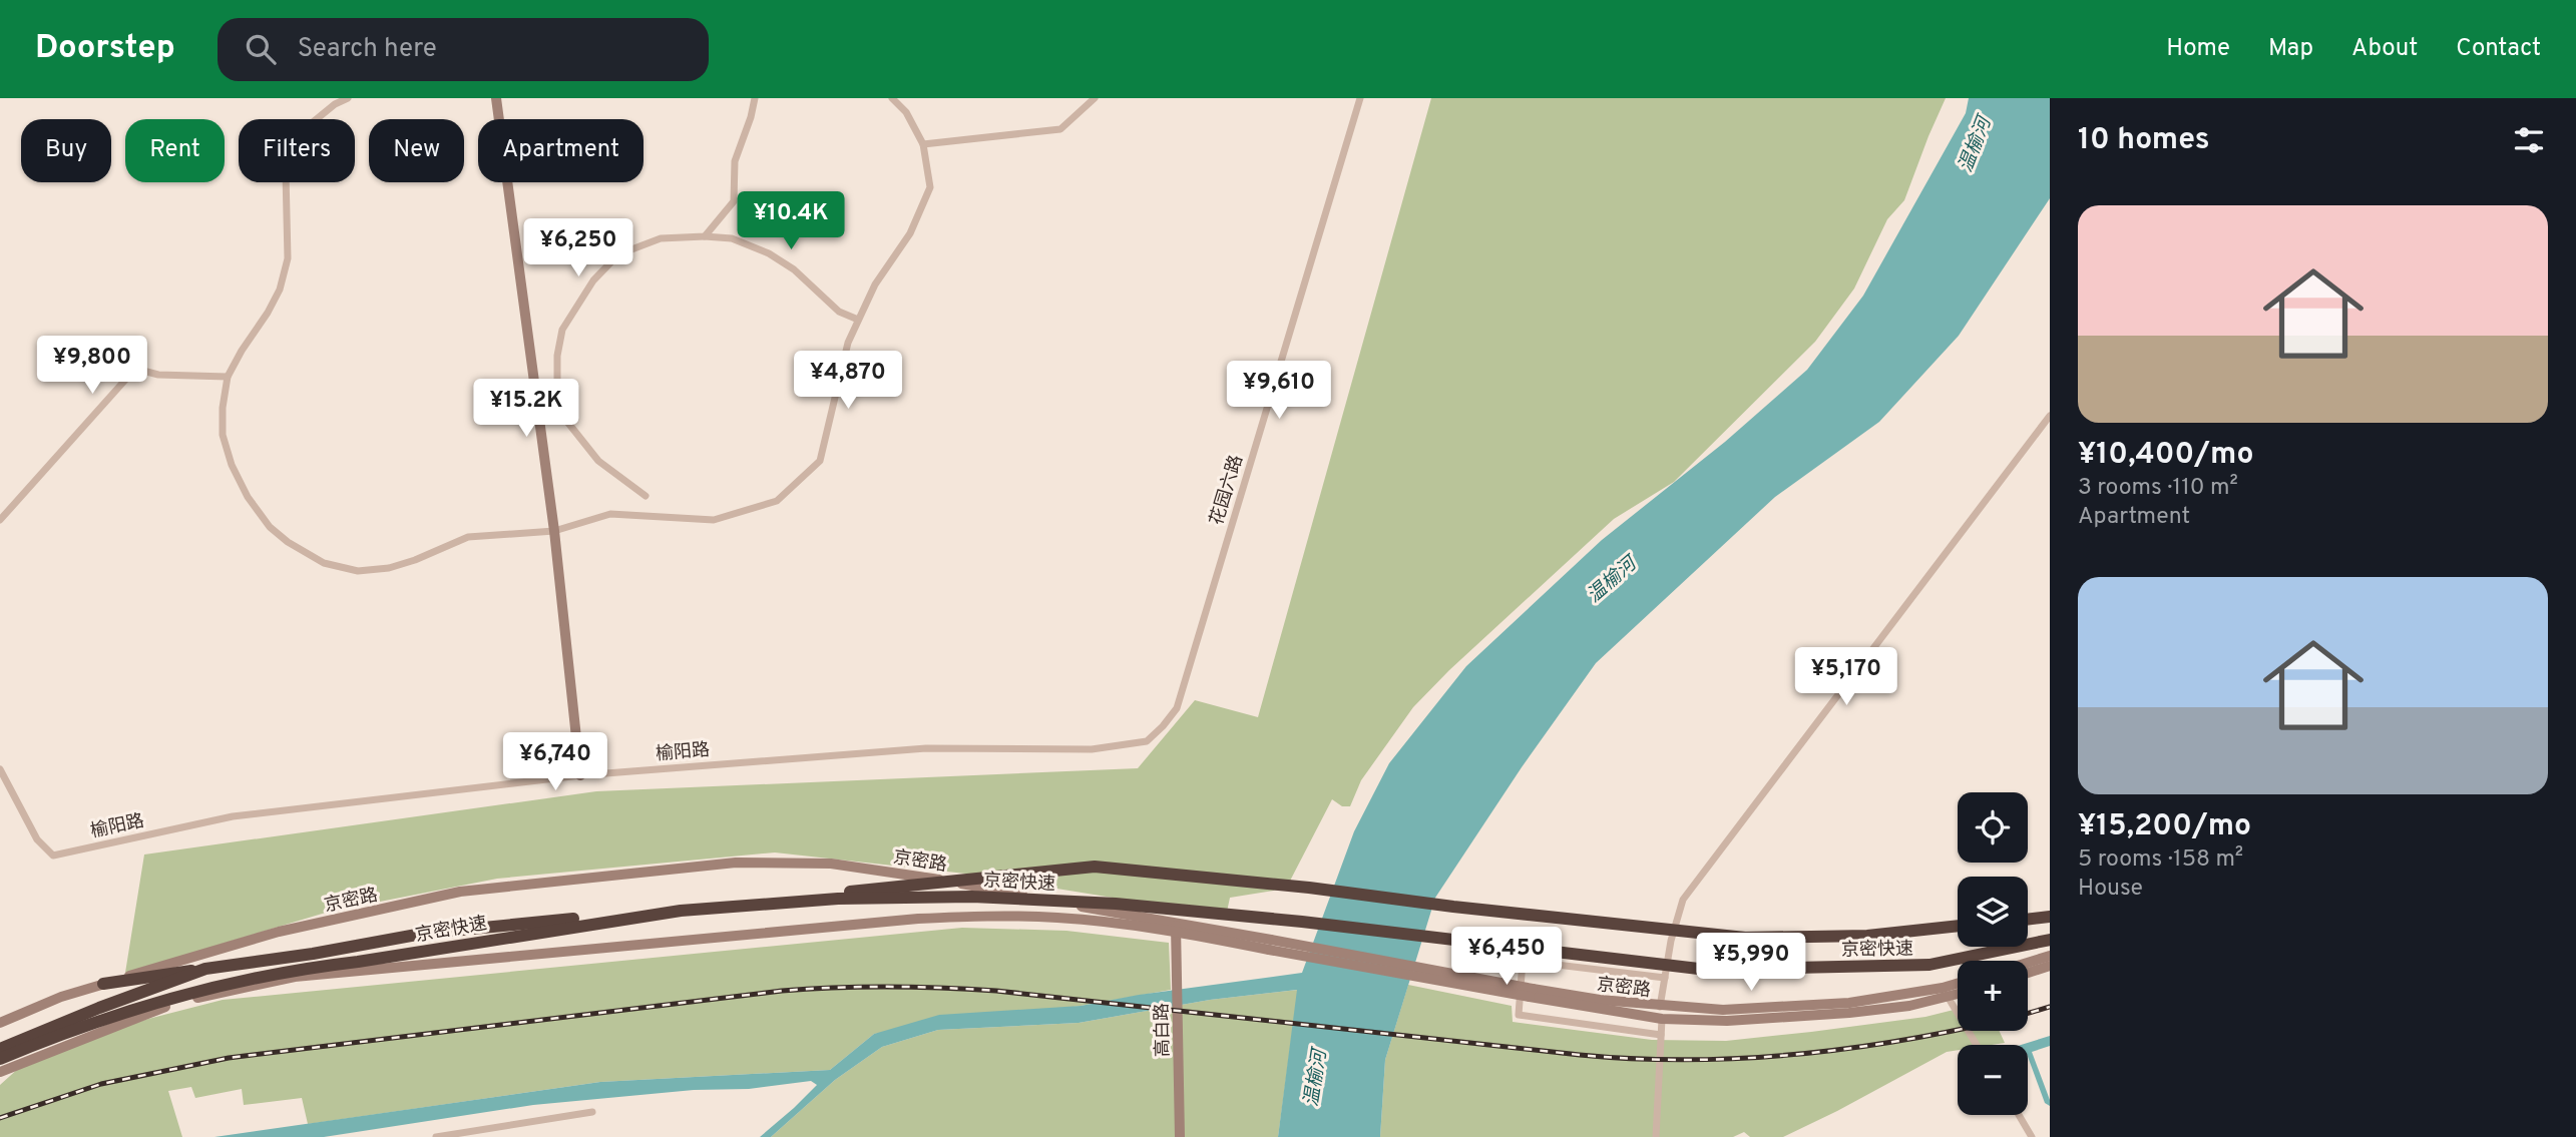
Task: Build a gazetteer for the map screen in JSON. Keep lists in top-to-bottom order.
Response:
{
  "streets": {
    "highway": ["京密快速"],
    "main road": ["京密路", "高白路"],
    "street": ["花园六路", "榆阳路"]
  },
  "crossings": [
    ["花园六路", "榆阳路"],
    ["京密路", "高白路"]
  ],
  "water": ["温榆河"],
  "page": {
    "header": "Doorstep",
    "search": "Search here",
    "nav": [
      "Home",
      "Map",
      "About",
      "Contact"
    ],
    "heading": "10 homes",
    "chip": [
      "Buy",
      "Rent",
      "Filters",
      "New",
      "Apartment"
    ],
    "list": [
      {
        "name": "¥10,400/mo",
        "note": "3 rooms · 110 m² · Apartment"
      },
      {
        "name": "¥15,200/mo",
        "note": "5 rooms · 158 m² · House"
      }
    ],
    "price": [
      "¥10.4K",
      "¥6,250",
      "¥9,800",
      "¥4,870",
      "¥9,610",
      "¥15.2K",
      "¥5,170",
      "¥6,740",
      "¥6,450",
      "¥5,990"
    ],
    "map_buttons": ["+", "−"]
  }
}
